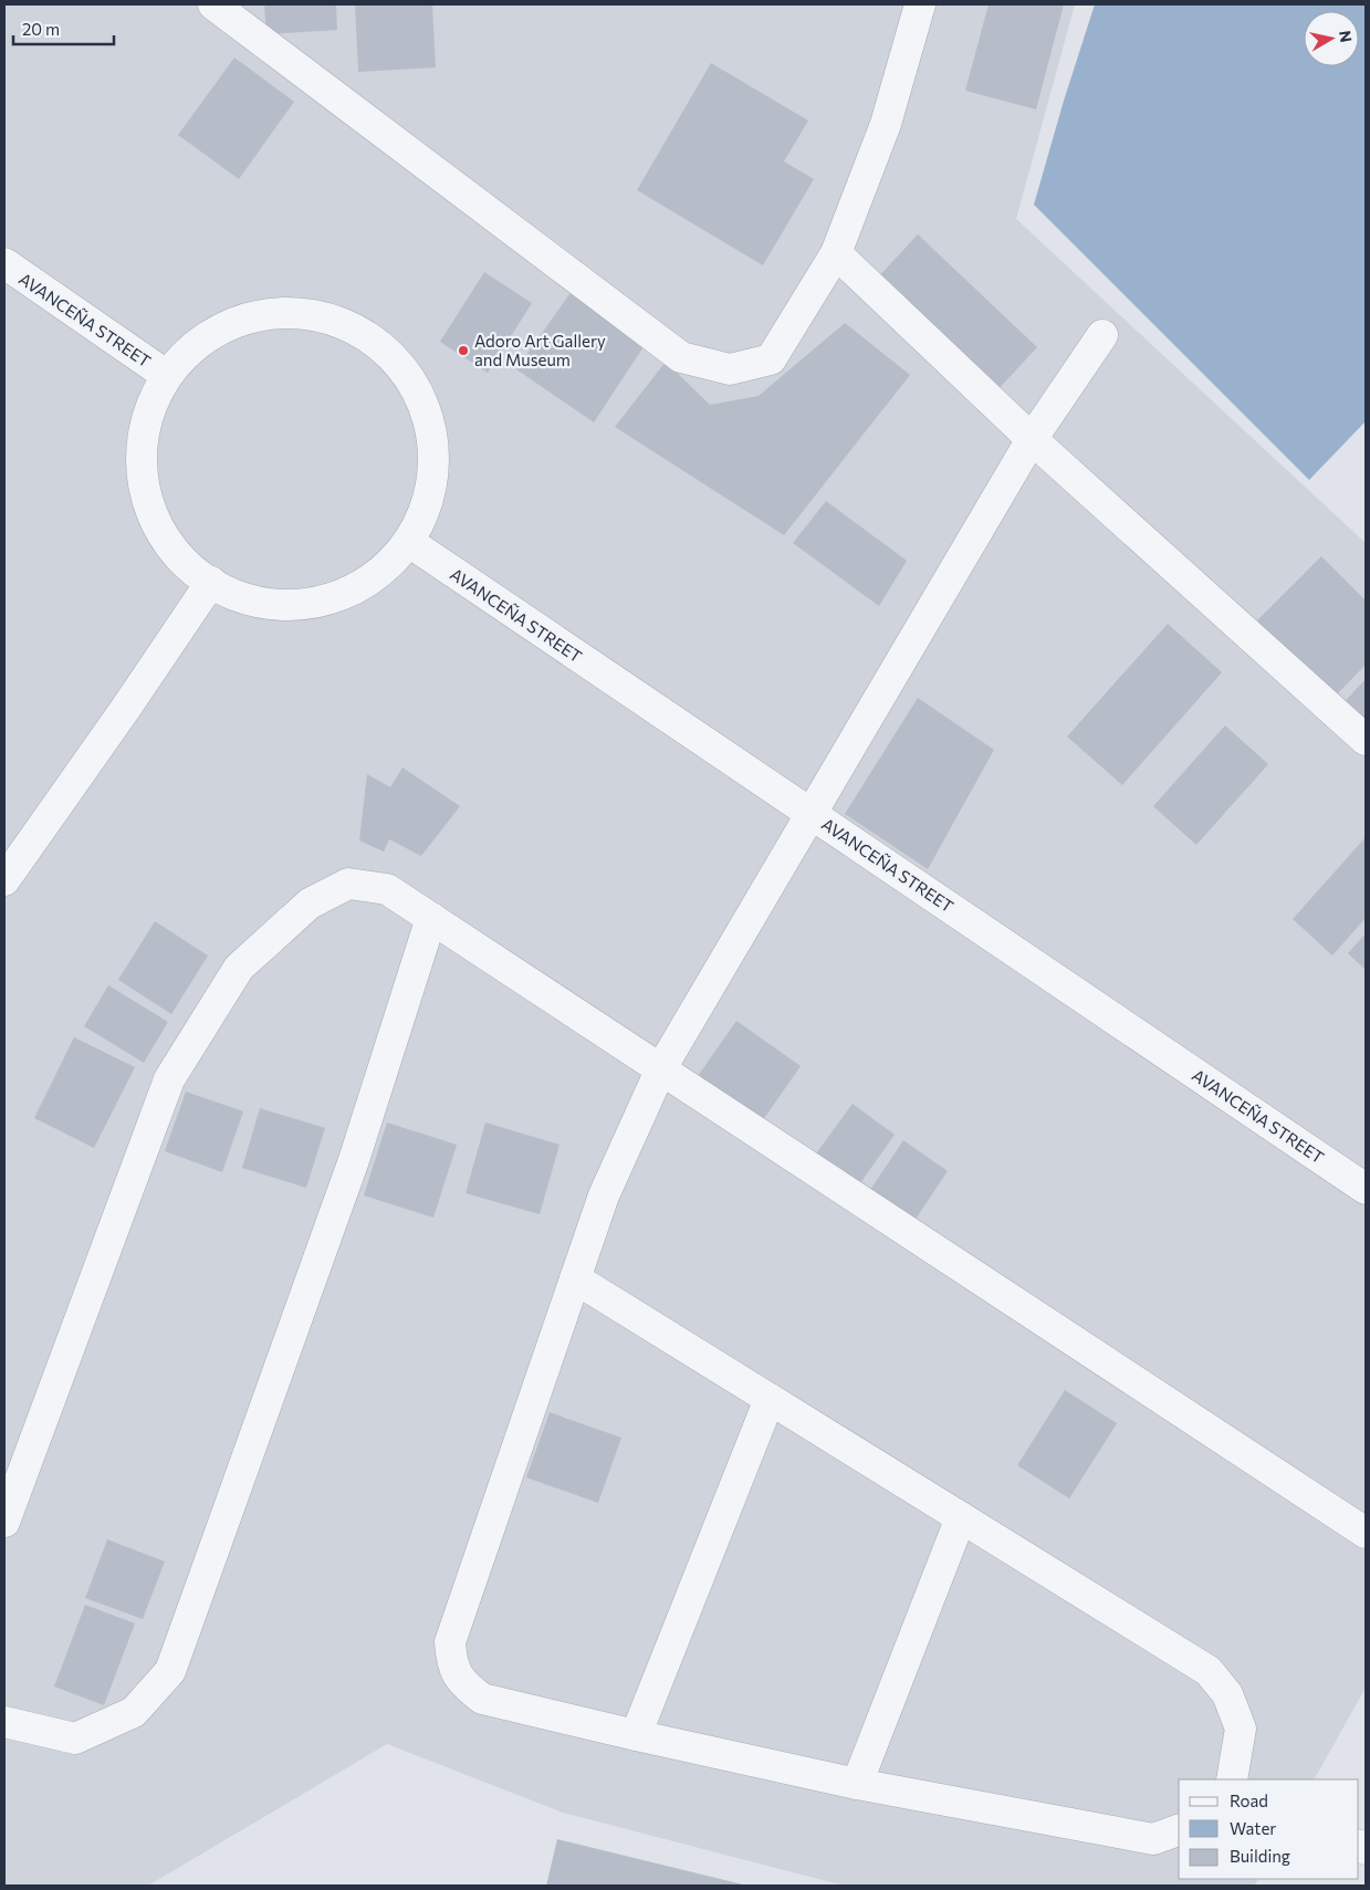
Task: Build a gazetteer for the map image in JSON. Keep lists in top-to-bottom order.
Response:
{
  "streets": {
    "street": ["AVANCEÑA STREET"]
  },
  "places": ["Adoro Art Gallery and Museum"],
  "legend": ["Road", "Water", "Building"],
  "scale_bar": "20 m",
  "north": "right"
}
